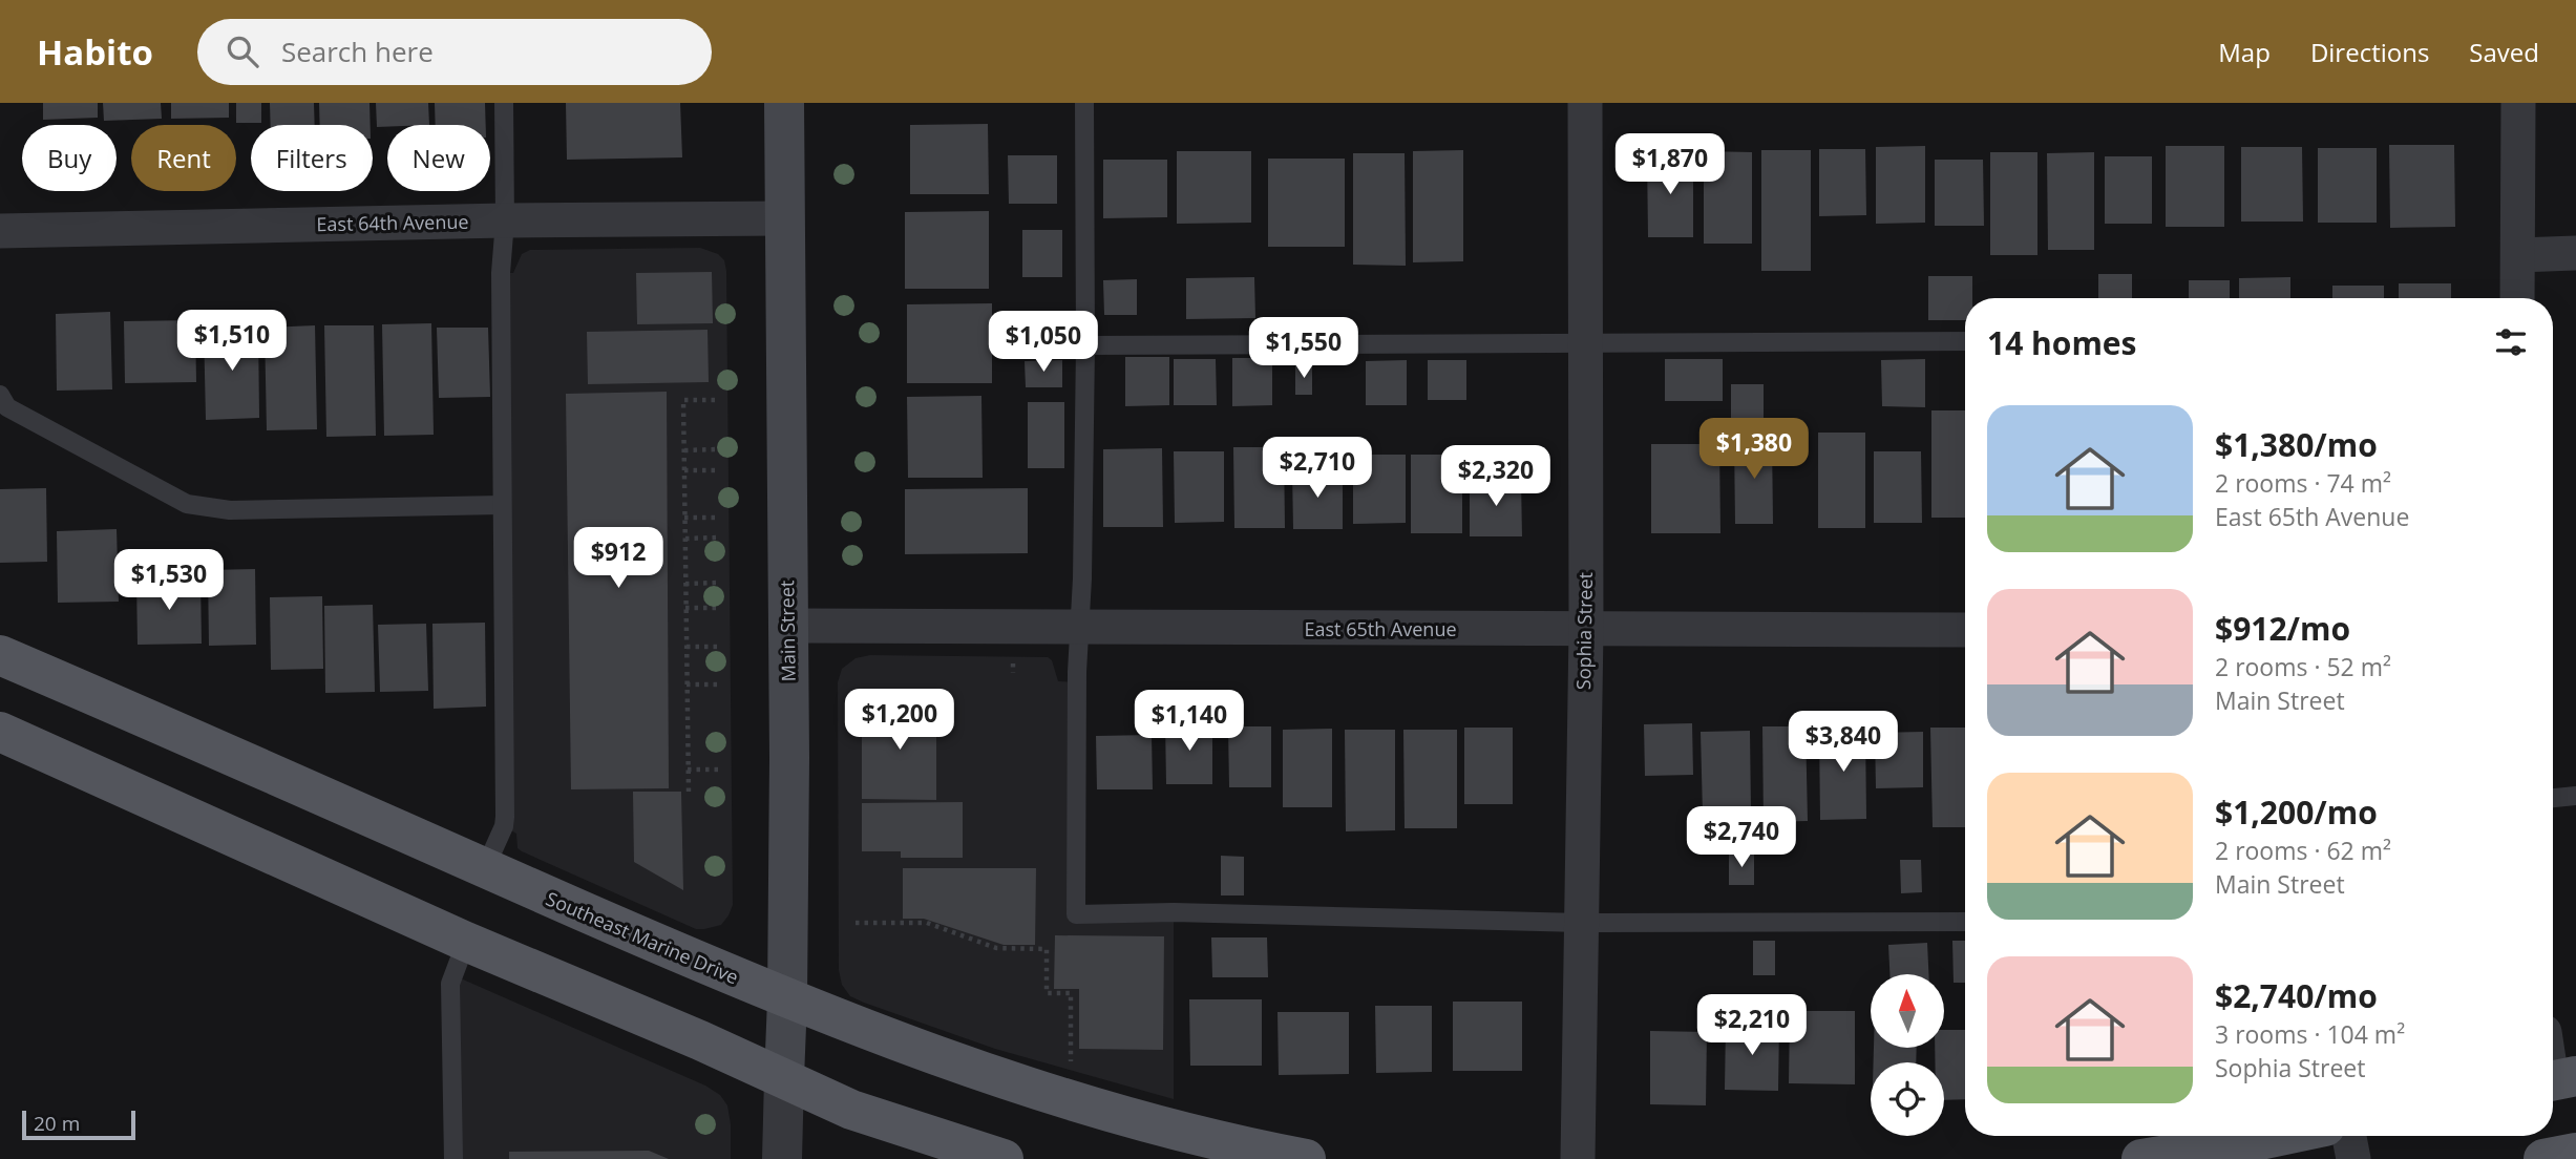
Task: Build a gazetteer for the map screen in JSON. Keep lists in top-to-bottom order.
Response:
{
  "streets": {
    "main road": ["Main Street", "Southeast Marine Drive"],
    "street": ["East 64th Avenue", "East 65th Avenue", "Sophia Street"]
  },
  "crossings": [
    ["East 64th Avenue", "Main Street"],
    ["East 65th Avenue", "Main Street"],
    ["East 65th Avenue", "Sophia Street"],
    ["Main Street", "Southeast Marine Drive"]
  ],
  "scale_bar": "20 m",
  "north": "top",
  "page": {
    "header": "Habito",
    "search": "Search here",
    "nav": ["Map", "Directions", "Saved"],
    "chip": [
      "Buy",
      "Rent",
      "Filters",
      "New"
    ],
    "price": [
      "$1,870",
      "$1,510",
      "$1,050",
      "$1,550",
      "$1,380",
      "$2,710",
      "$2,320",
      "$912",
      "$1,530",
      "$1,200",
      "$1,140",
      "$3,840",
      "$2,740",
      "$2,210"
    ],
    "heading": "14 homes",
    "list": [
      {
        "name": "$1,380/mo",
        "note": "2 rooms · 74 m² · East 65th Avenue"
      },
      {
        "name": "$912/mo",
        "note": "2 rooms · 52 m² · Main Street"
      },
      {
        "name": "$1,200/mo",
        "note": "2 rooms · 62 m² · Main Street"
      },
      {
        "name": "$2,740/mo",
        "note": "3 rooms · 104 m² · Sophia Street"
      }
    ],
    "scale": "20 m"
  }
}
